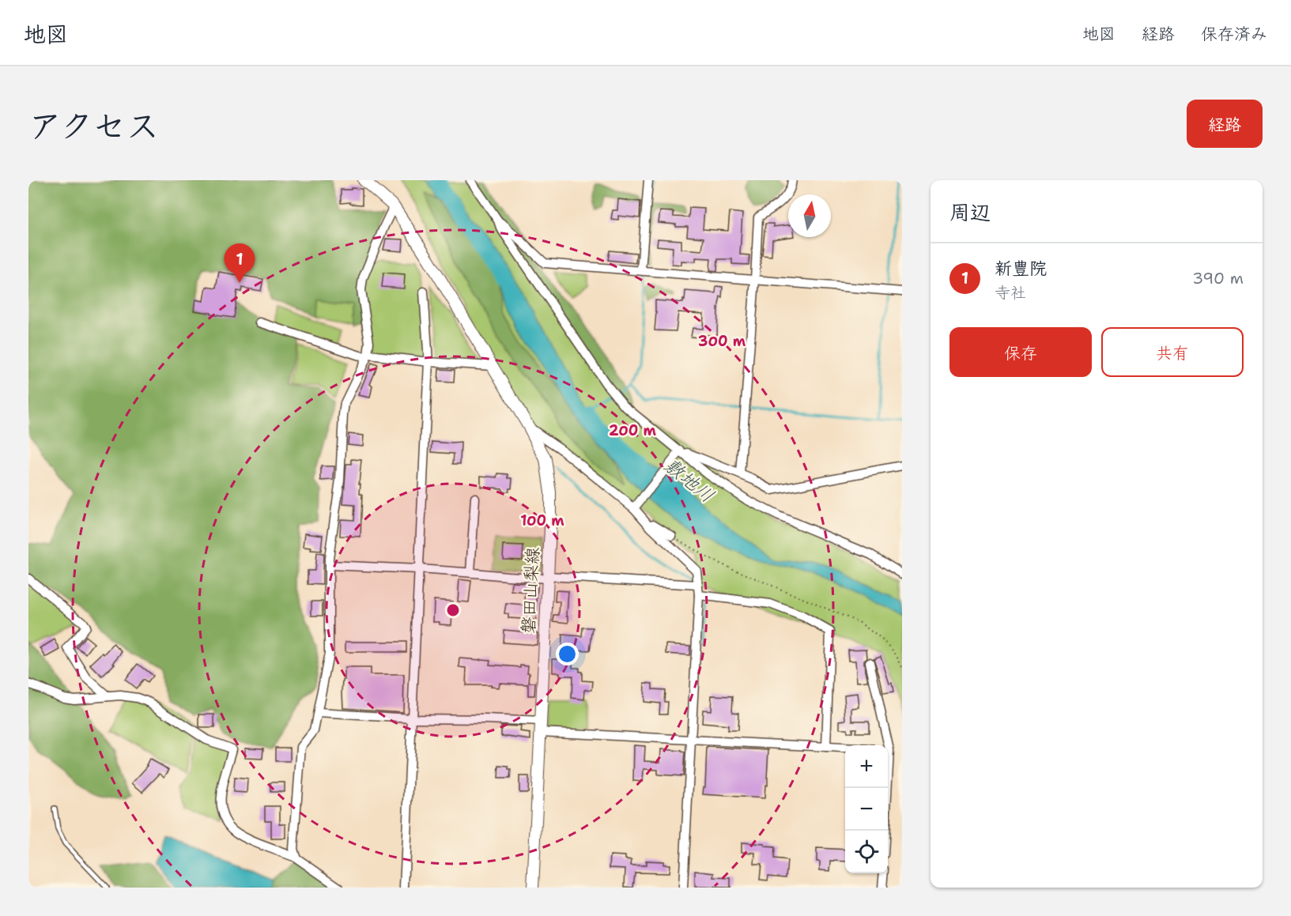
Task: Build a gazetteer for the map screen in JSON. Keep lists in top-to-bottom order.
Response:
{
  "streets": {
    "main road": ["磐田山梨線"]
  },
  "water": ["敷地川"],
  "north": "top",
  "page": {
    "header": "地図",
    "nav": ["地図", "経路", "保存済み"],
    "title": "アクセス",
    "buttons": [
      "経路",
      ["保存", "共有"]
    ],
    "heading": "周辺",
    "list": [
      {
        "mark": "1",
        "name": "新豊院",
        "note": "寺社",
        "value": "390 m"
      }
    ],
    "pins": "1",
    "map_buttons": ["+", "−"]
  },
  "rings": ["300 m", "200 m", "100 m"]
}
